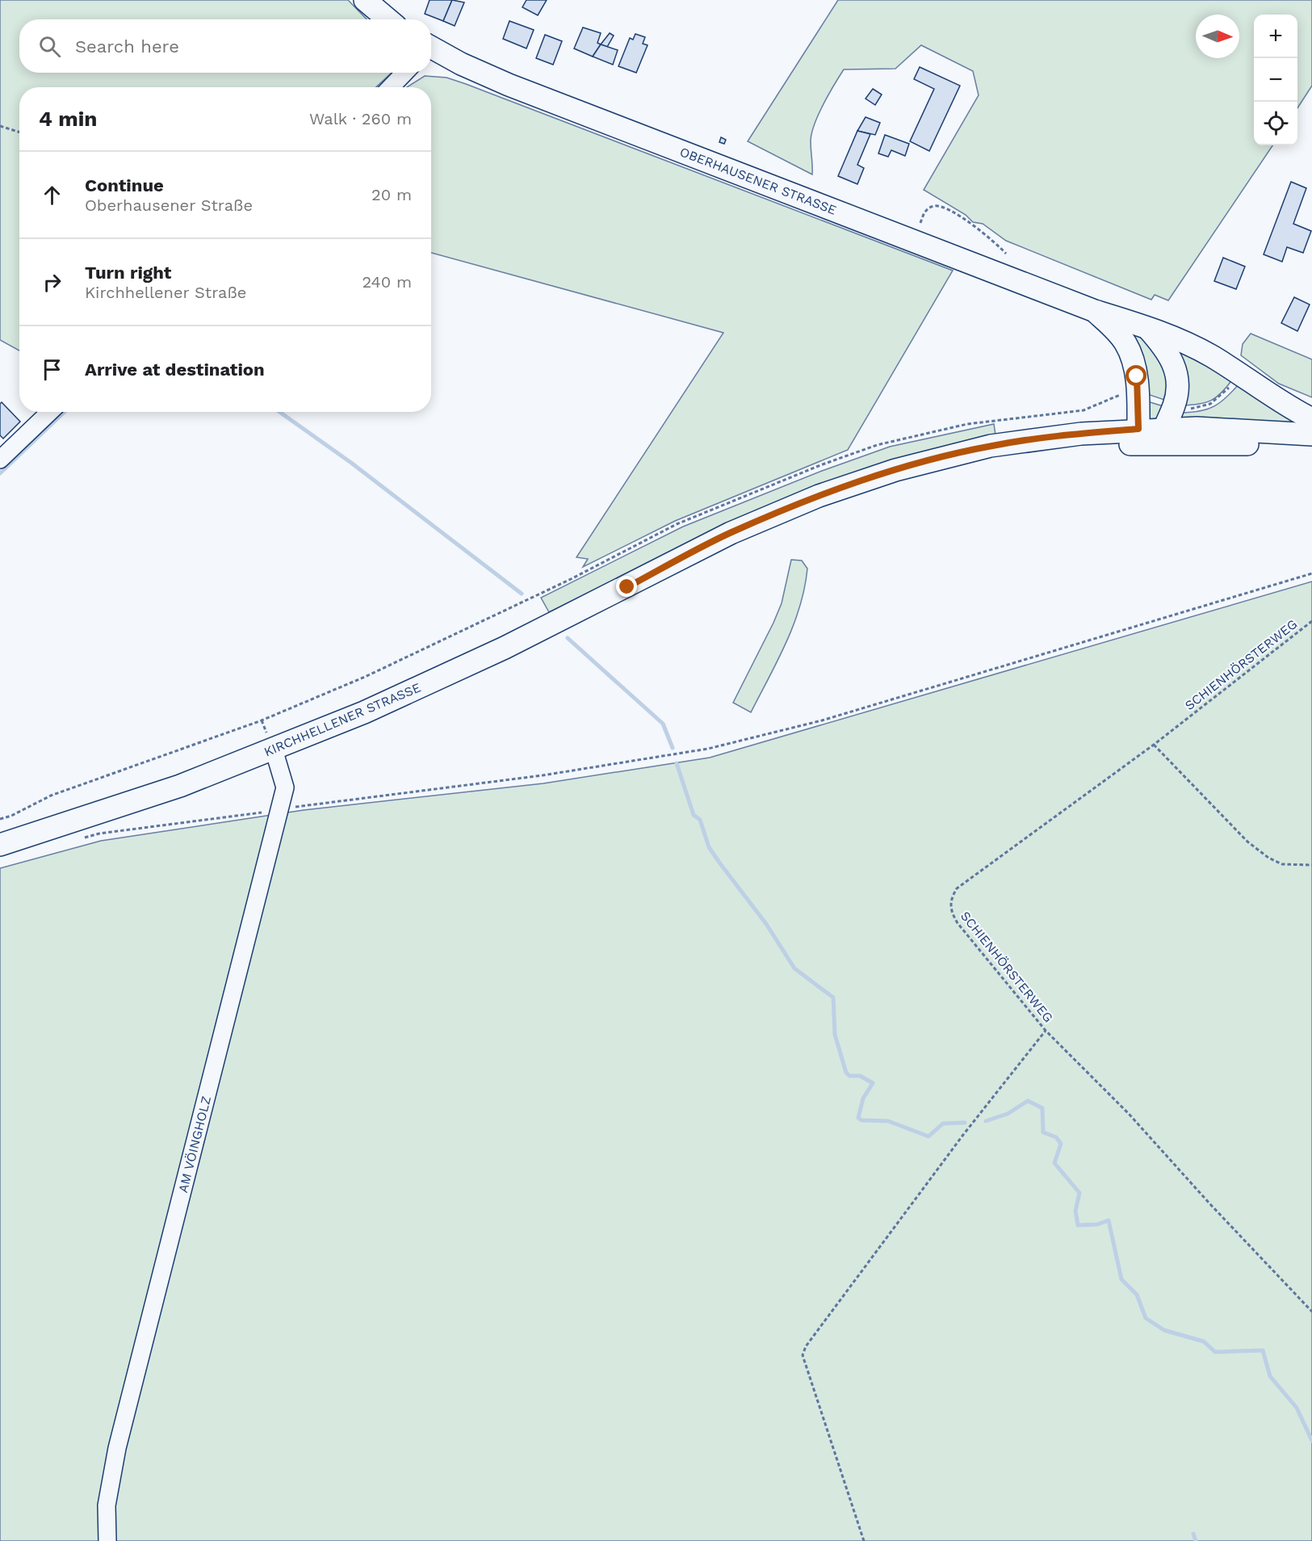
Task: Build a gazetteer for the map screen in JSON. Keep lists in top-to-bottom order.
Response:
{
  "streets": {
    "main road": ["OBERHAUSENER STRASSE", "KIRCHHELLENER STRASSE"],
    "street": ["AM VÖINGHOLZ"],
    "path": ["SCHIENHÖRSTERWEG"]
  },
  "crossings": [
    ["OBERHAUSENER STRASSE", "KIRCHHELLENER STRASSE"],
    ["KIRCHHELLENER STRASSE", "AM VÖINGHOLZ"]
  ],
  "north": "right",
  "page": {
    "map_buttons": ["+", "−"],
    "search": "Search here",
    "heading": ["4 min", "Walk · 260 m"],
    "list": [
      ["Continue", "Oberhausener Straße", "20 m"],
      ["Turn right", "Kirchhellener Straße", "240 m"],
      "Arrive at destination"
    ]
  }
}
